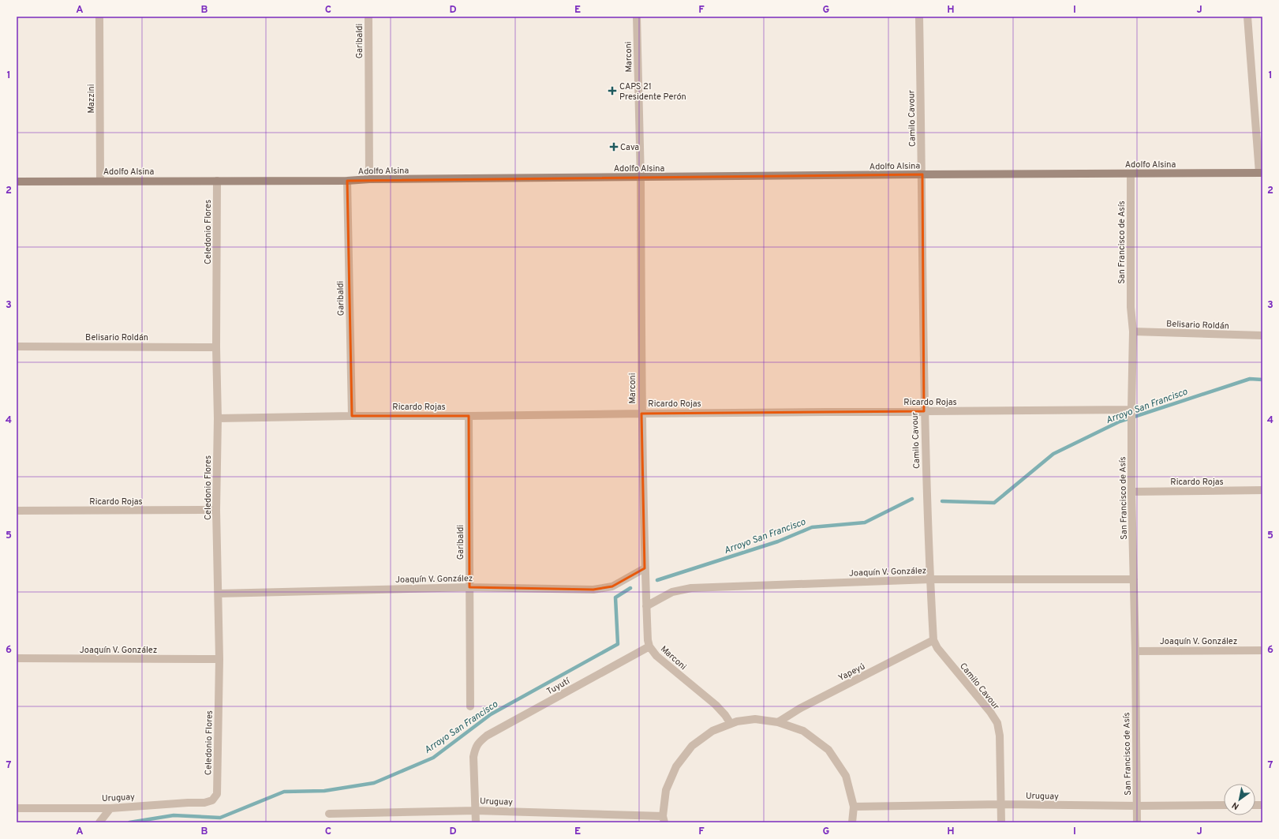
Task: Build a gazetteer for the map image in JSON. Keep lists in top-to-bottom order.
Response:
{
  "streets": {
    "street": [
      "Garibaldi",
      "Marconi",
      "Mazzini",
      "Camilo Cavour",
      "Adolfo Alsina",
      "Celedonio Flores",
      "San Francisco de Asís",
      "Belisario Roldán",
      "Ricardo Rojas",
      "Joaquín V. González",
      "Yapeyú",
      "Tuyutí",
      "Uruguay"
    ]
  },
  "crossings": [
    ["Garibaldi", "Adolfo Alsina"],
    ["Garibaldi", "Ricardo Rojas"],
    ["Garibaldi", "Joaquín V. González"],
    ["Marconi", "Adolfo Alsina"],
    ["Marconi", "Ricardo Rojas"],
    ["Marconi", "Joaquín V. González"],
    ["Marconi", "Tuyutí"],
    ["Mazzini", "Adolfo Alsina"],
    ["Camilo Cavour", "Adolfo Alsina"],
    ["Camilo Cavour", "Ricardo Rojas"],
    ["Camilo Cavour", "Joaquín V. González"],
    ["Camilo Cavour", "Yapeyú"],
    ["Camilo Cavour", "Uruguay"],
    ["Adolfo Alsina", "Celedonio Flores"],
    ["Adolfo Alsina", "San Francisco de Asís"],
    ["Celedonio Flores", "Belisario Roldán"],
    ["Celedonio Flores", "Ricardo Rojas"],
    ["Celedonio Flores", "Joaquín V. González"],
    ["Celedonio Flores", "Uruguay"],
    ["San Francisco de Asís", "Belisario Roldán"],
    ["San Francisco de Asís", "Ricardo Rojas"],
    ["San Francisco de Asís", "Joaquín V. González"],
    ["San Francisco de Asís", "Uruguay"],
    ["Tuyutí", "Uruguay"]
  ],
  "water": ["Arroyo San Francisco"],
  "places": {
    "health": ["CAPS 21 Presidente Perón", "Cava"]
  },
  "north": "bottom left",
  "grid": {
    "columns": [
      "A",
      "B",
      "C",
      "D",
      "E",
      "F",
      "G",
      "H",
      "I",
      "J"
    ],
    "rows": [
      "1",
      "2",
      "3",
      "4",
      "5",
      "6",
      "7"
    ]
  }
}
